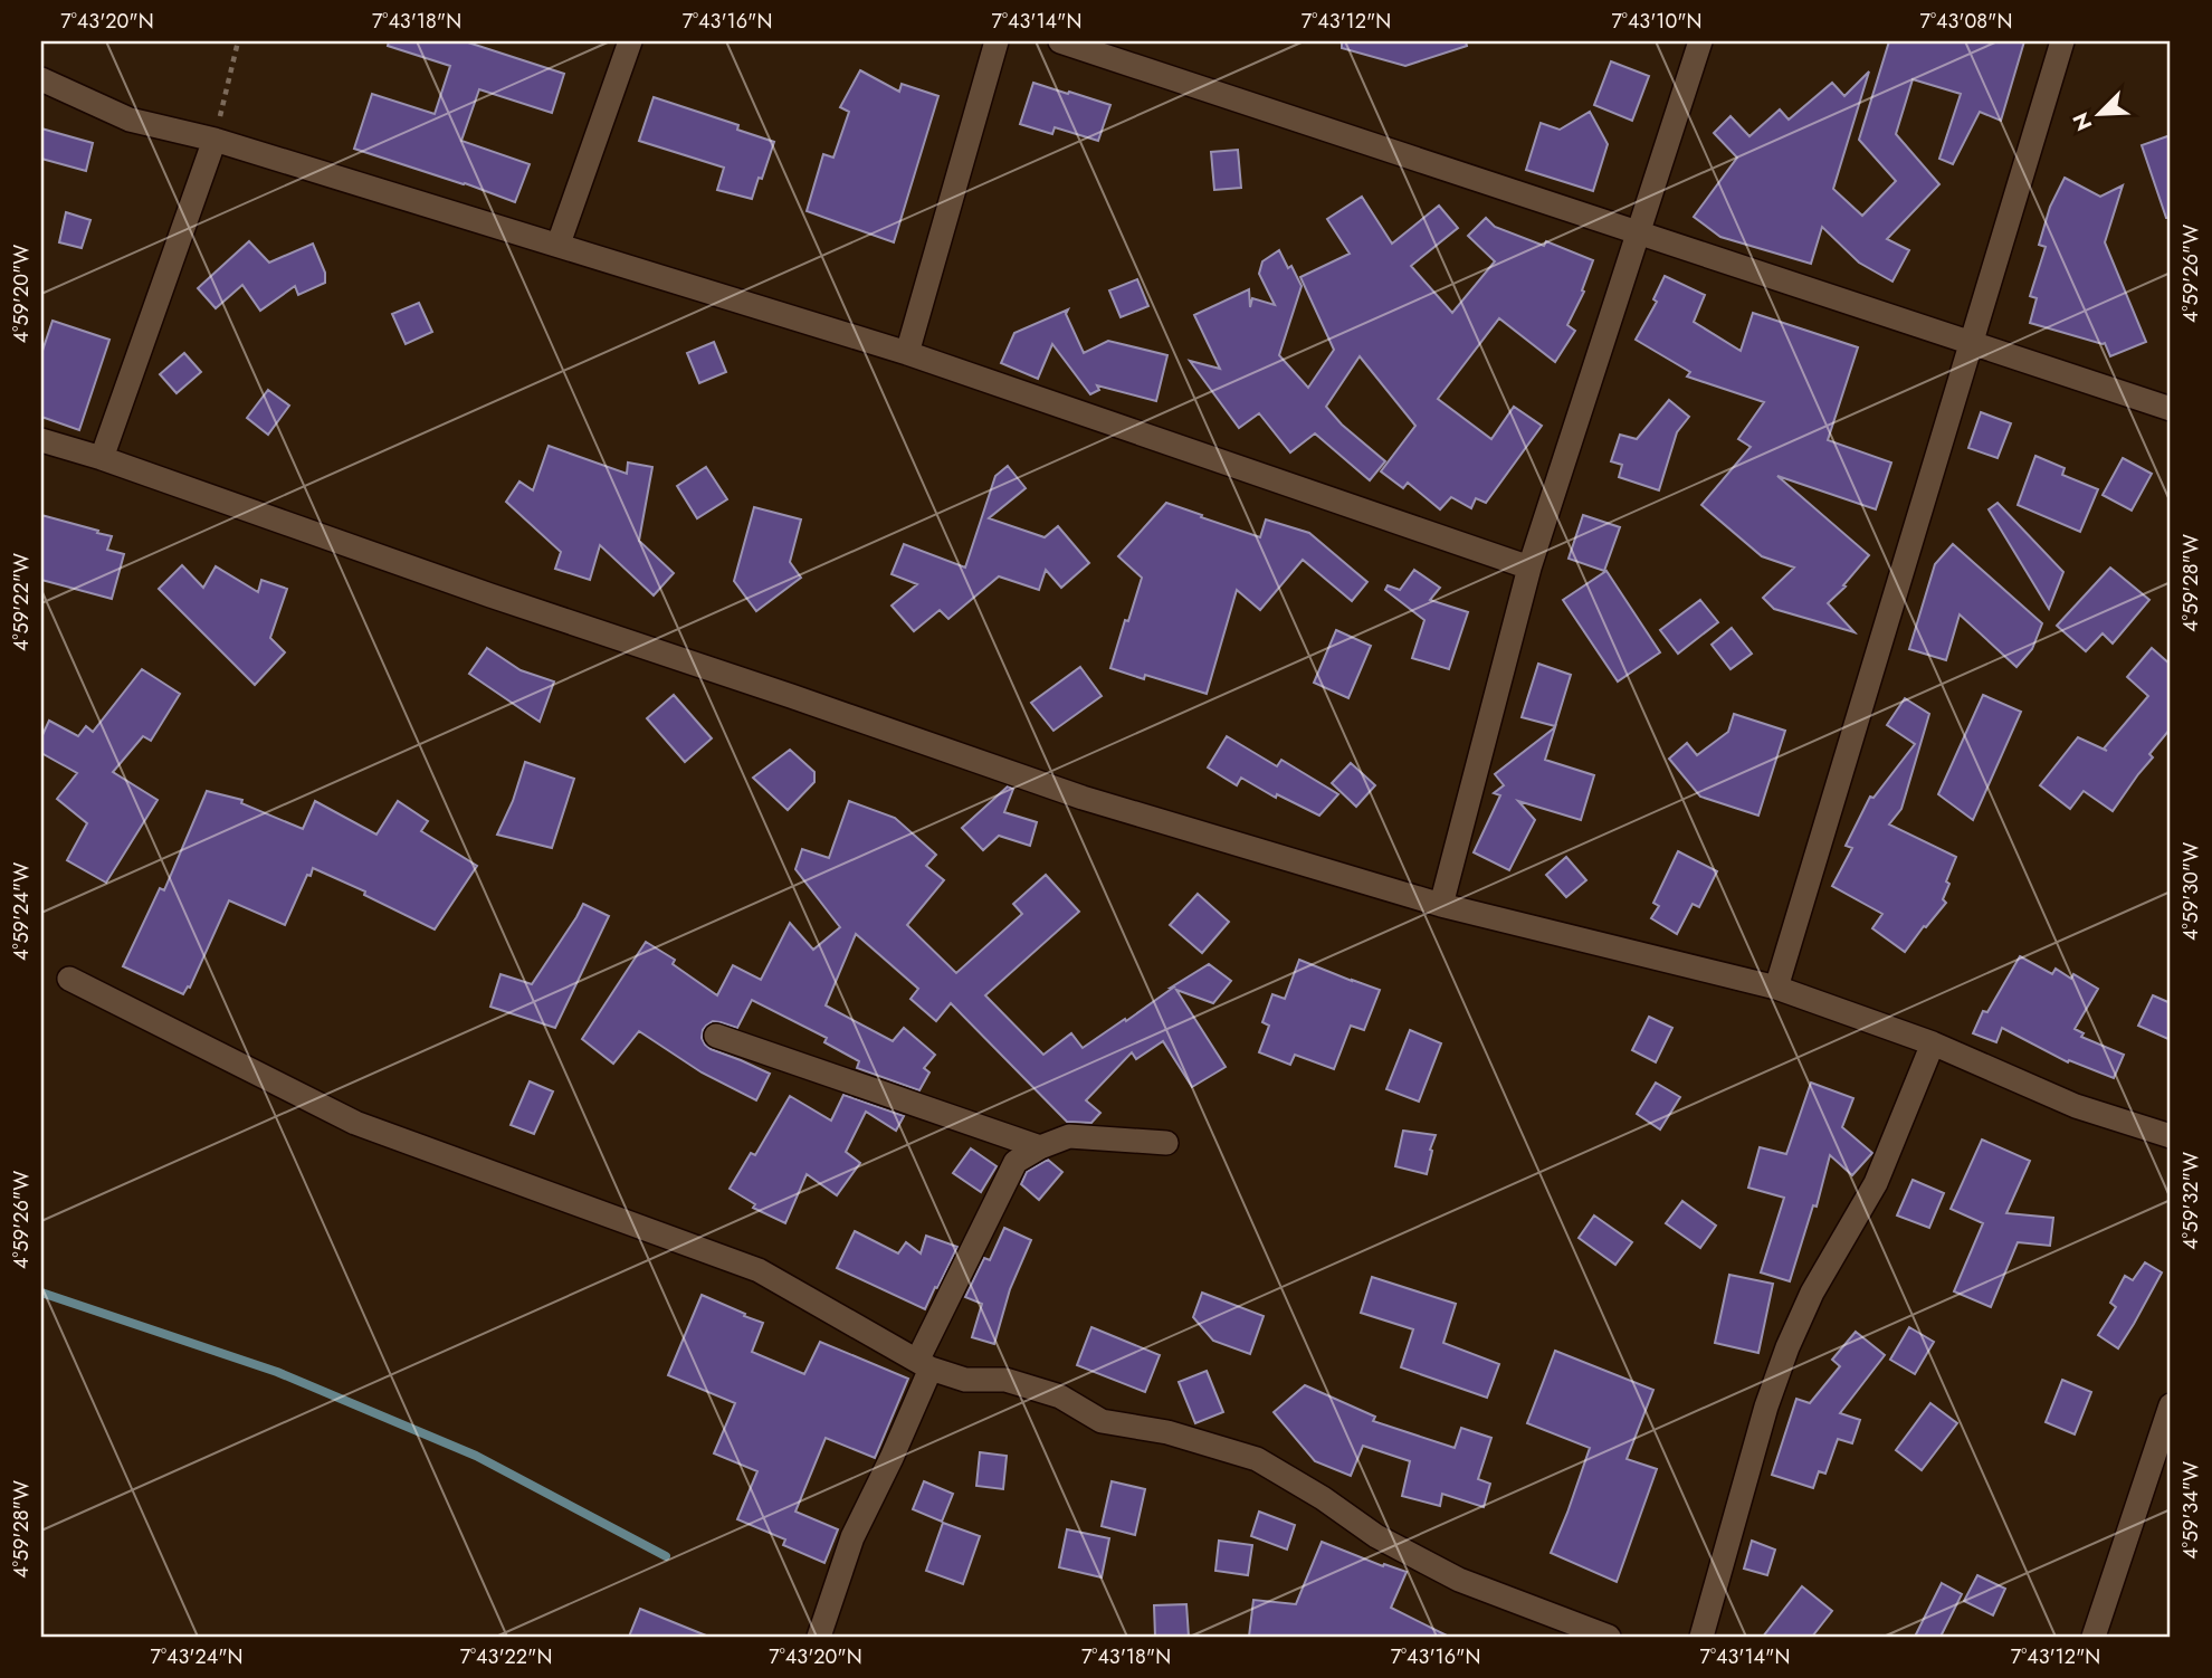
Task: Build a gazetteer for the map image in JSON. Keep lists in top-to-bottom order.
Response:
{
  "north": "bottom left",
  "coordinates": [
    "7°43'20\"N",
    "7°43'18\"N",
    "7°43'16\"N",
    "7°43'14\"N",
    "7°43'12\"N",
    "7°43'10\"N",
    "7°43'08\"N",
    "4°59'26\"W",
    "4°59'20\"W",
    "4°59'28\"W",
    "4°59'22\"W",
    "4°59'30\"W",
    "4°59'24\"W",
    "4°59'32\"W",
    "4°59'34\"W",
    "7°43'24\"N",
    "7°43'22\"N"
  ]
}
